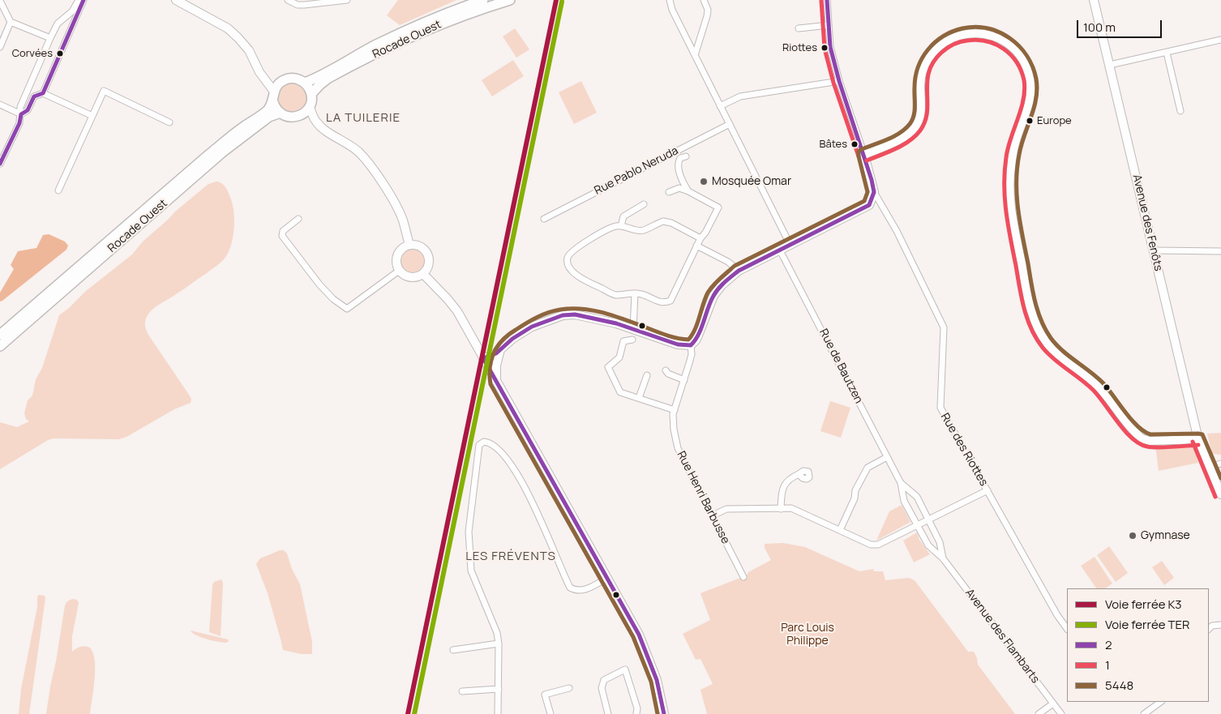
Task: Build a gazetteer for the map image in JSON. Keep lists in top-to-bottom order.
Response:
{
  "streets": {
    "main road": ["Rocade Ouest", "Avenue des Fenôts"],
    "street": [
      "Rue Pablo Neruda",
      "Rue de Bautzen",
      "Rue des Riottes",
      "Rue Henri Barbusse",
      "Avenue des Flambarts"
    ]
  },
  "crossings": [
    ["Rue de Bautzen", "Avenue des Flambarts"]
  ],
  "districts": ["LA TUILERIE", "LES FRÉVENTS"],
  "parks": ["Parc Louis Philippe"],
  "places": [
    "Riottes",
    "Corvées",
    "Europe",
    "Bâtes",
    "Mosquée Omar",
    "Gymnase"
  ],
  "lines": [
    "rail line K3",
    "transit line 2",
    "transit line 1",
    "rail line TER",
    "transit line 5448"
  ],
  "legend": [
    "Voie ferrée K3",
    "Voie ferrée TER",
    "2",
    "1",
    "5448"
  ],
  "scale_bar": "100 m"
}
